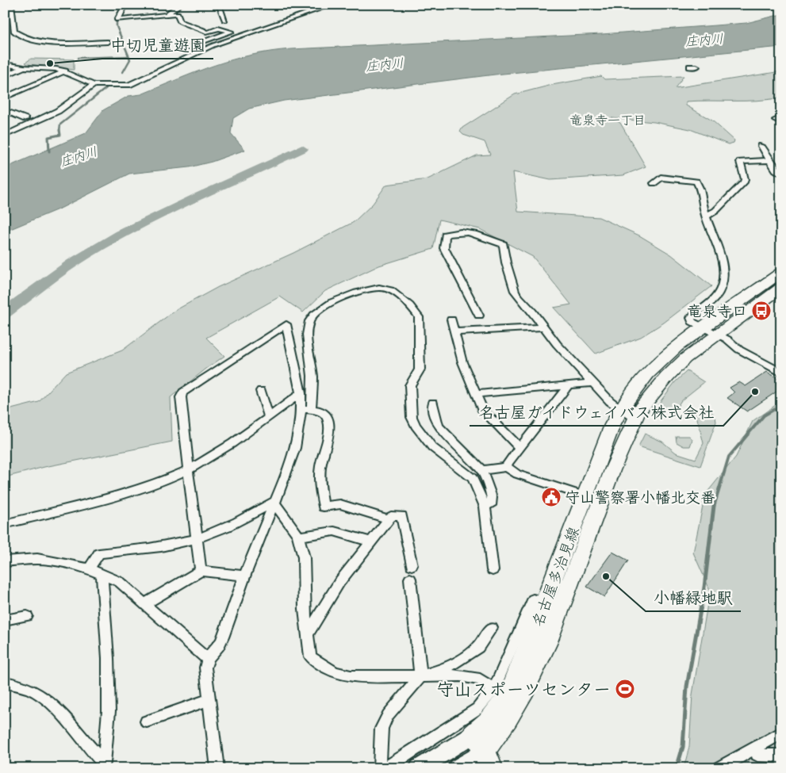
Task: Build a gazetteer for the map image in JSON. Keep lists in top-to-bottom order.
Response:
{
  "streets": {
    "main road": ["名古屋多治見線"]
  },
  "districts": ["竜泉寺一丁目"],
  "water": ["庄内川"],
  "places": {
    "other": ["中切児童遊園", "名古屋ガイドウェイバス株式会社", "小幡緑地駅"],
    "bus stop": ["竜泉寺口"],
    "public building": ["守山警察署小幡北交番"],
    "sports": ["守山スポーツセンター"]
  }
}
